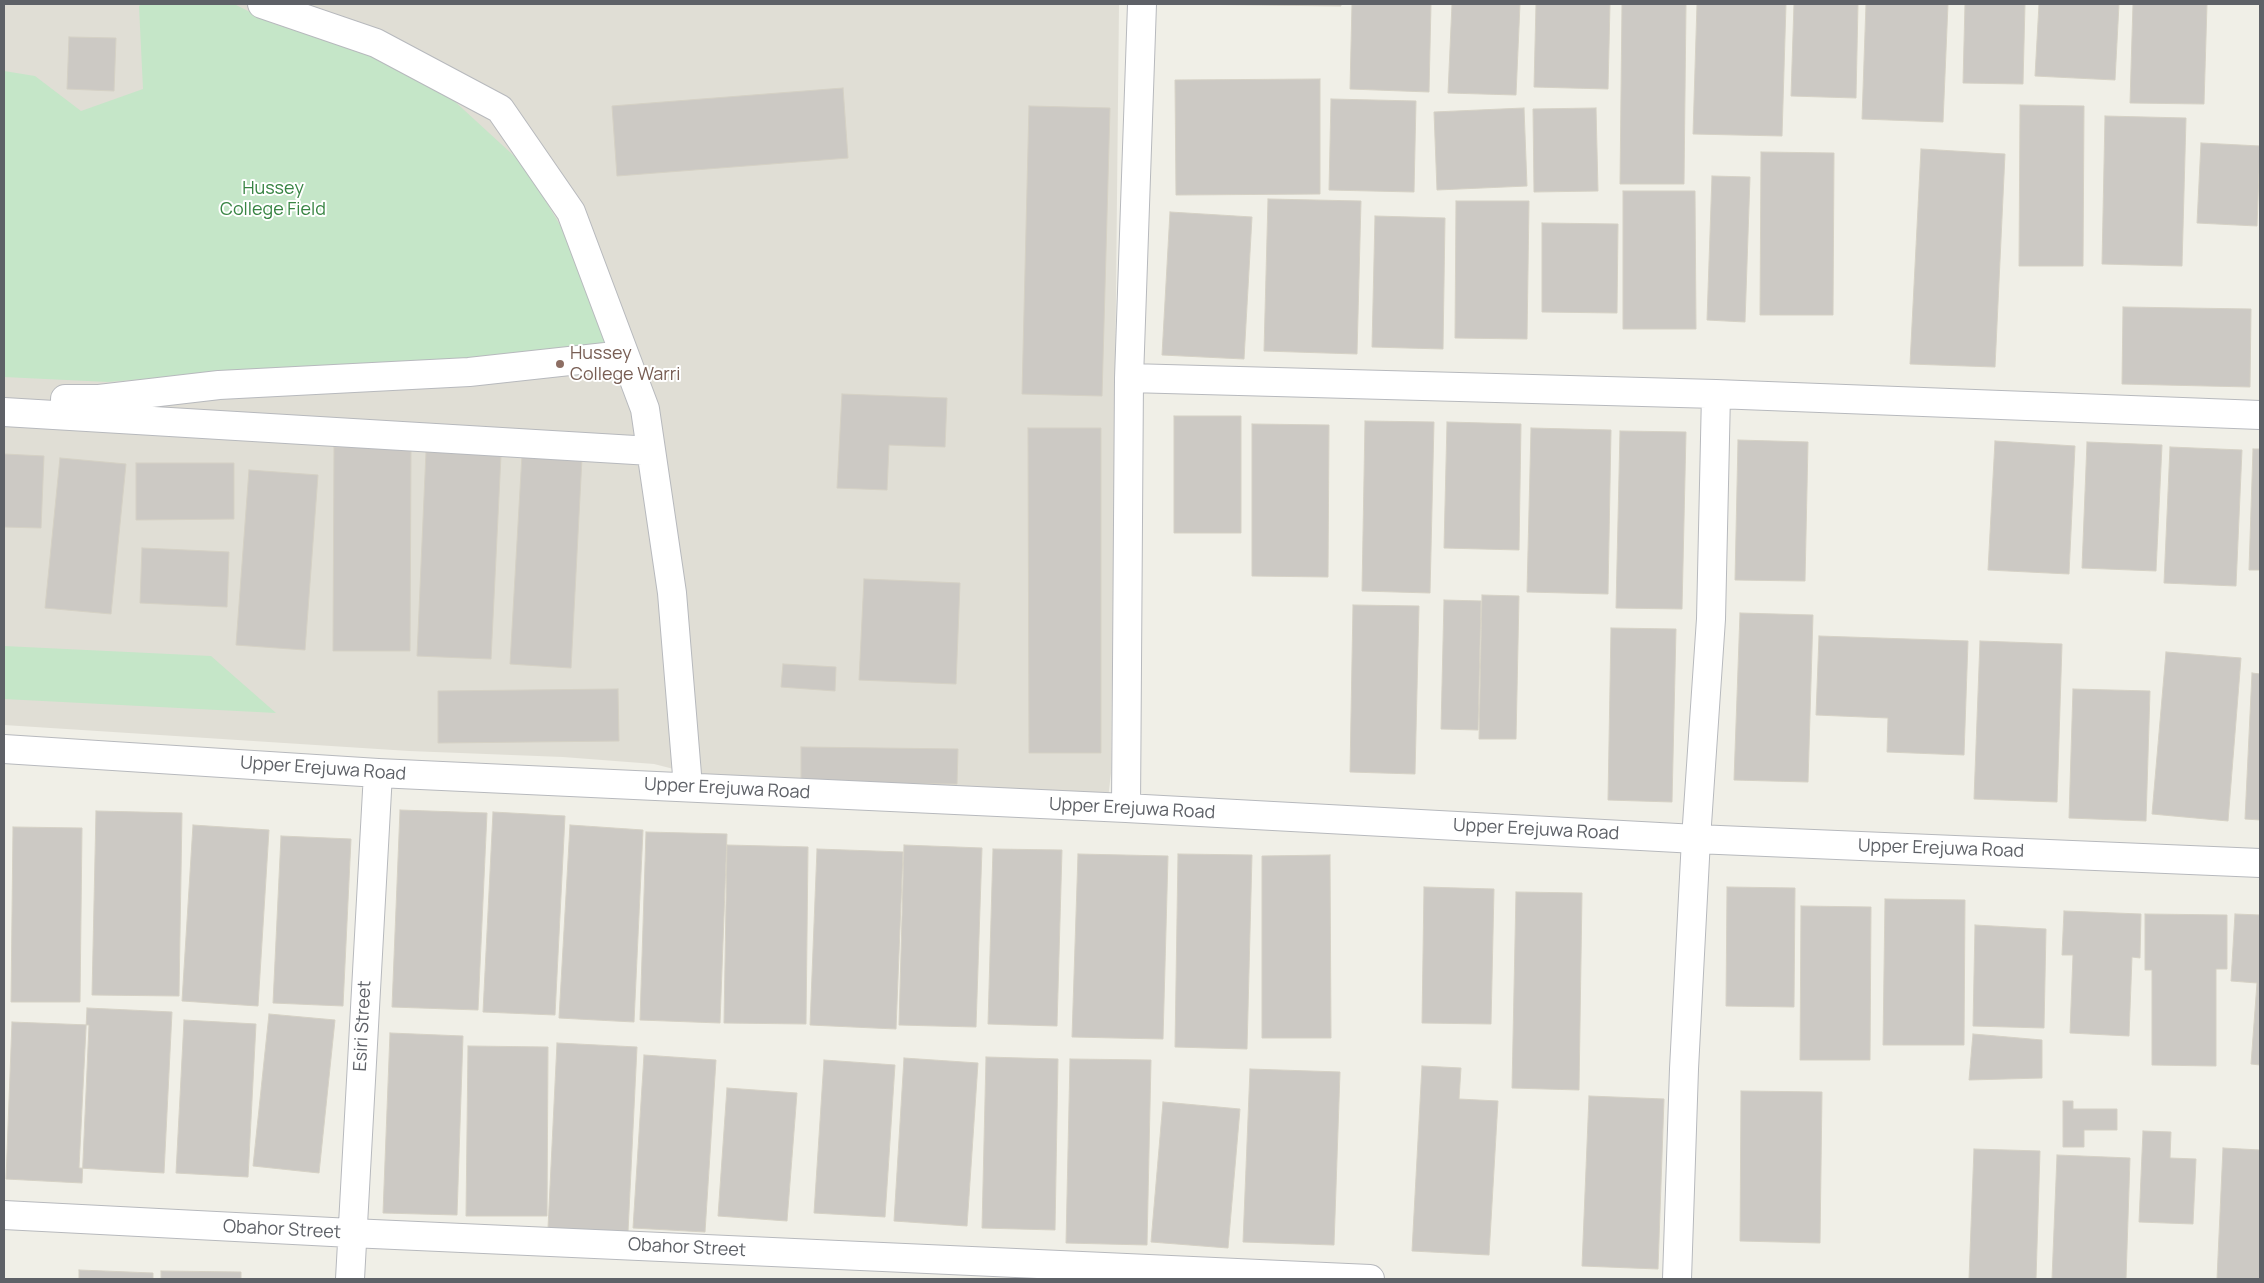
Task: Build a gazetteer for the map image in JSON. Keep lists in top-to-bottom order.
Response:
{
  "streets": {
    "street": ["Upper Erejuwa Road", "Esiri Street", "Obahor Street"]
  },
  "crossings": [
    ["Upper Erejuwa Road", "Esiri Street"],
    ["Esiri Street", "Obahor Street"]
  ],
  "parks": ["Hussey College Field"],
  "places": ["Hussey College Warri"]
}
